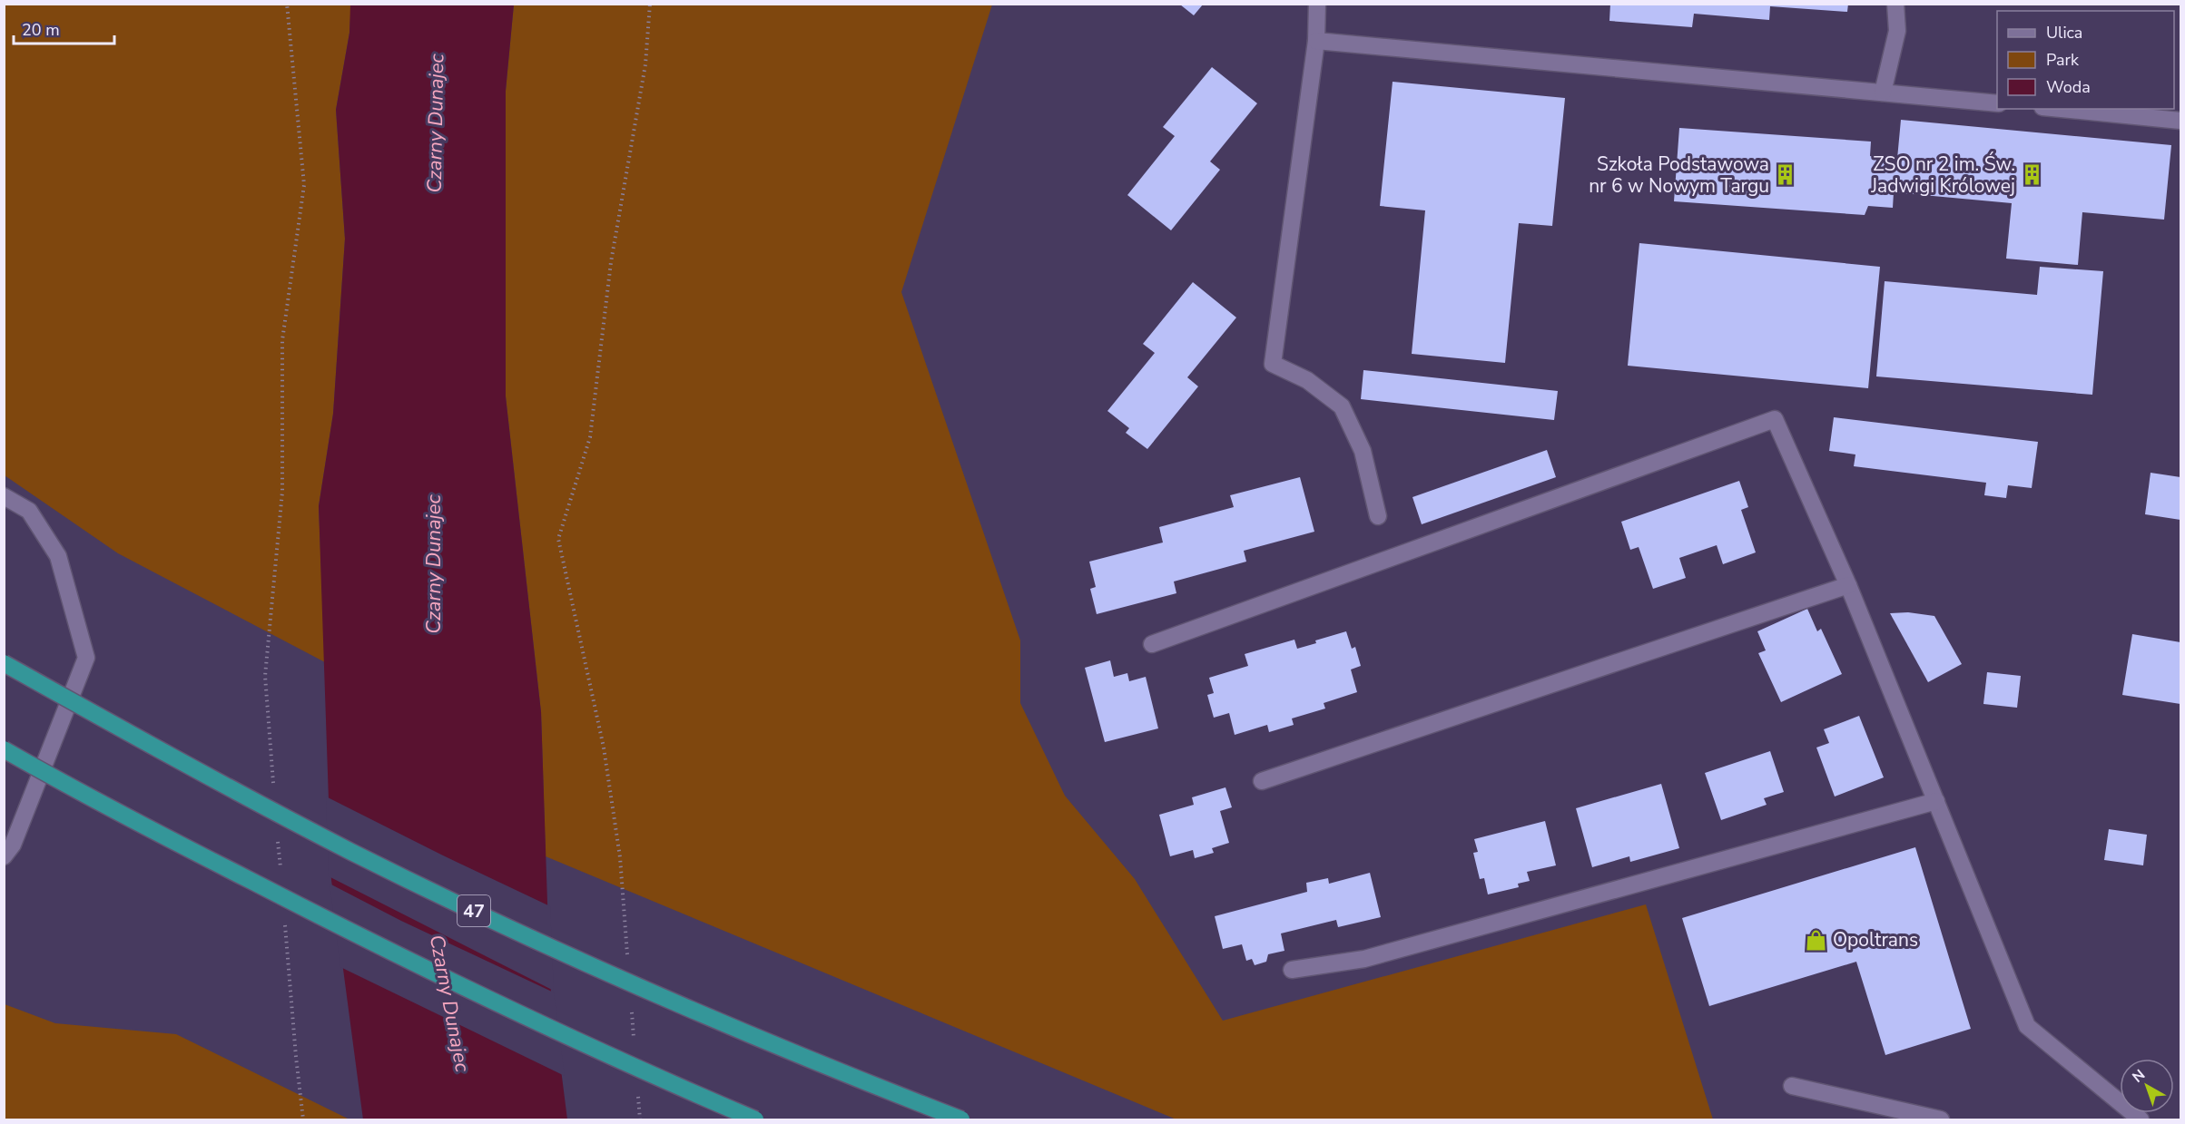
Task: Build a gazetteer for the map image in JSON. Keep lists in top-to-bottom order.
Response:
{
  "streets": {
    "main road": ["47"]
  },
  "water": ["Czarny Dunajec"],
  "places": {
    "building": ["Szkoła Podstawowa nr 6 w Nowym Targu", "ZSO nr 2 im. Św. Jadwigi Królowej"],
    "shop": ["Opoltrans"]
  },
  "legend": ["Ulica", "Park", "Woda"],
  "scale_bar": "20 m",
  "north": "top left"
}
